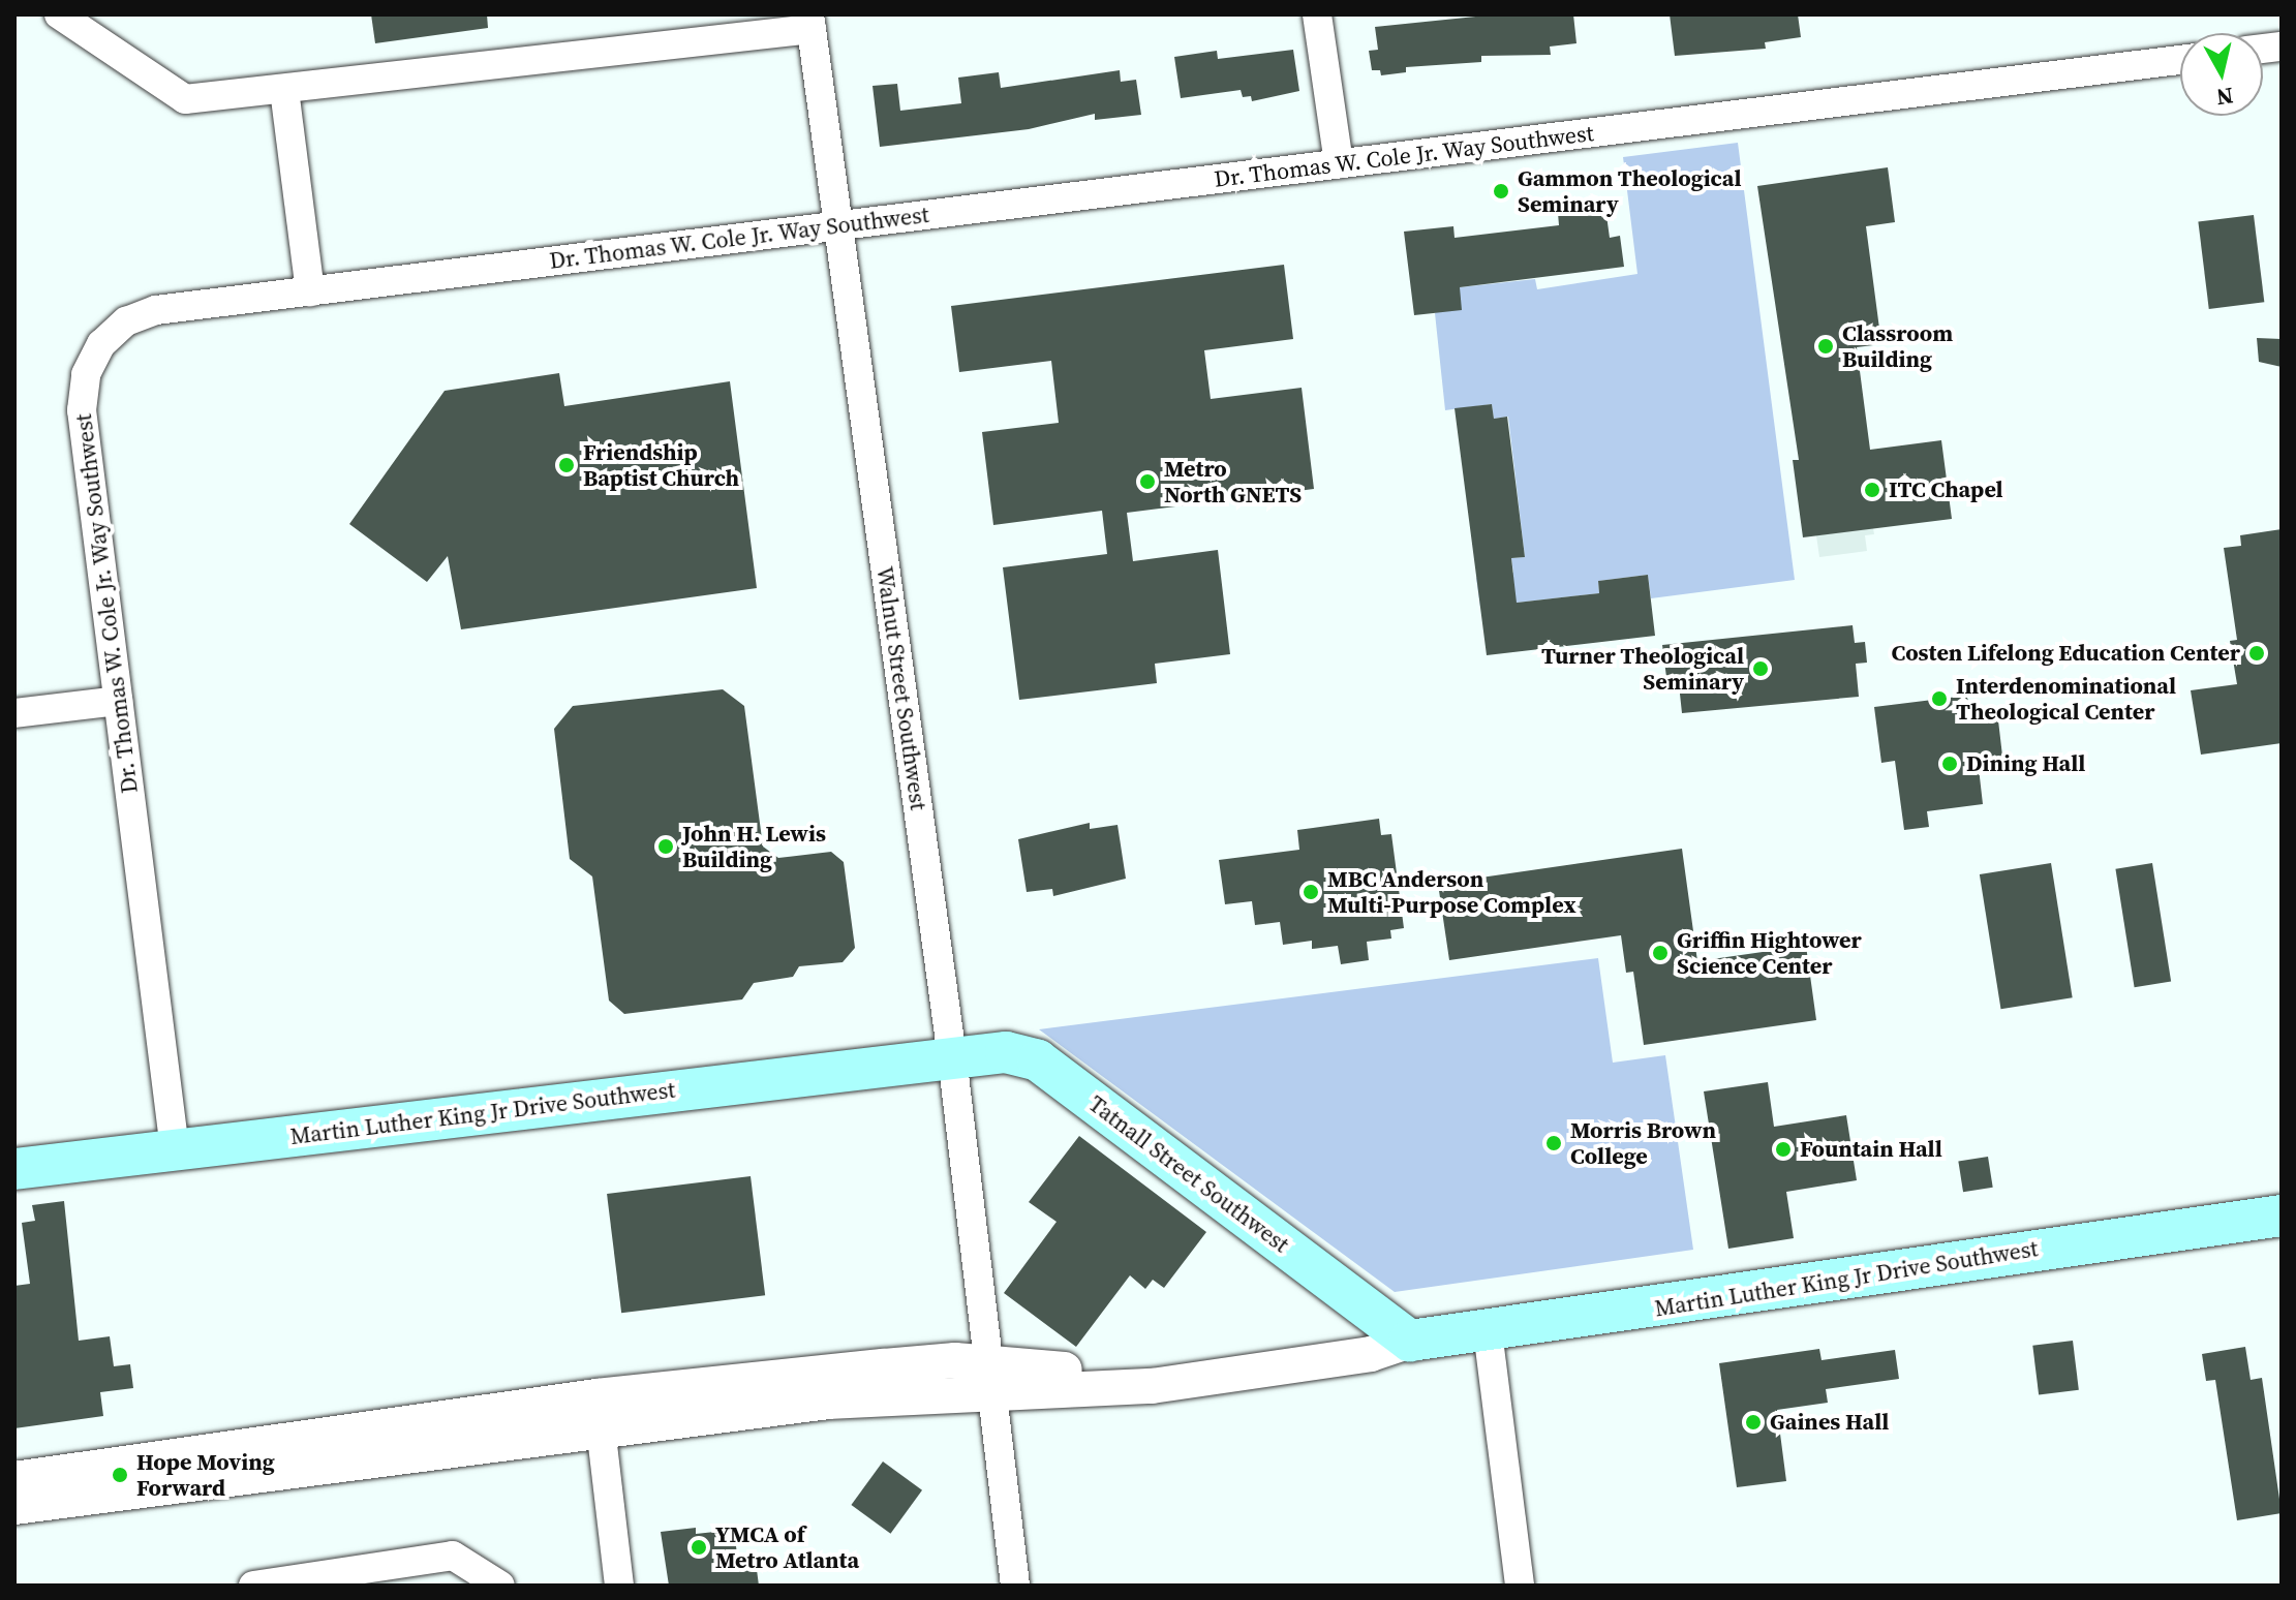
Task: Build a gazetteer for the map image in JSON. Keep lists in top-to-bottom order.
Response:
{
  "streets": {
    "main road": ["Martin Luther King Jr Drive Southwest", "Tatnall Street Southwest"],
    "street": ["Dr. Thomas W. Cole Jr. Way Southwest", "Walnut Street Southwest"]
  },
  "crossings": [
    ["Dr. Thomas W. Cole Jr. Way Southwest", "Walnut Street Southwest"],
    ["Dr. Thomas W. Cole Jr. Way Southwest", "Martin Luther King Jr Drive Southwest"],
    ["Walnut Street Southwest", "Martin Luther King Jr Drive Southwest"],
    ["Walnut Street Southwest", "Tatnall Street Southwest"],
    ["Martin Luther King Jr Drive Southwest", "Tatnall Street Southwest"]
  ],
  "places": [
    "Gammon Theological Seminary",
    "Classroom Building",
    "Friendship Baptist Church",
    "Metro North GNETS",
    "ITC Chapel",
    "Costen Lifelong Education Center",
    "Turner Theological Seminary",
    "Interdenominational Theological Center",
    "Dining Hall",
    "John H. Lewis Building",
    "MBC Anderson Multi-Purpose Complex",
    "Griffin Hightower Science Center",
    "Morris Brown College",
    "Fountain Hall",
    "Gaines Hall",
    "Hope Moving Forward",
    "YMCA of Metro Atlanta"
  ],
  "north": "bottom"
}
